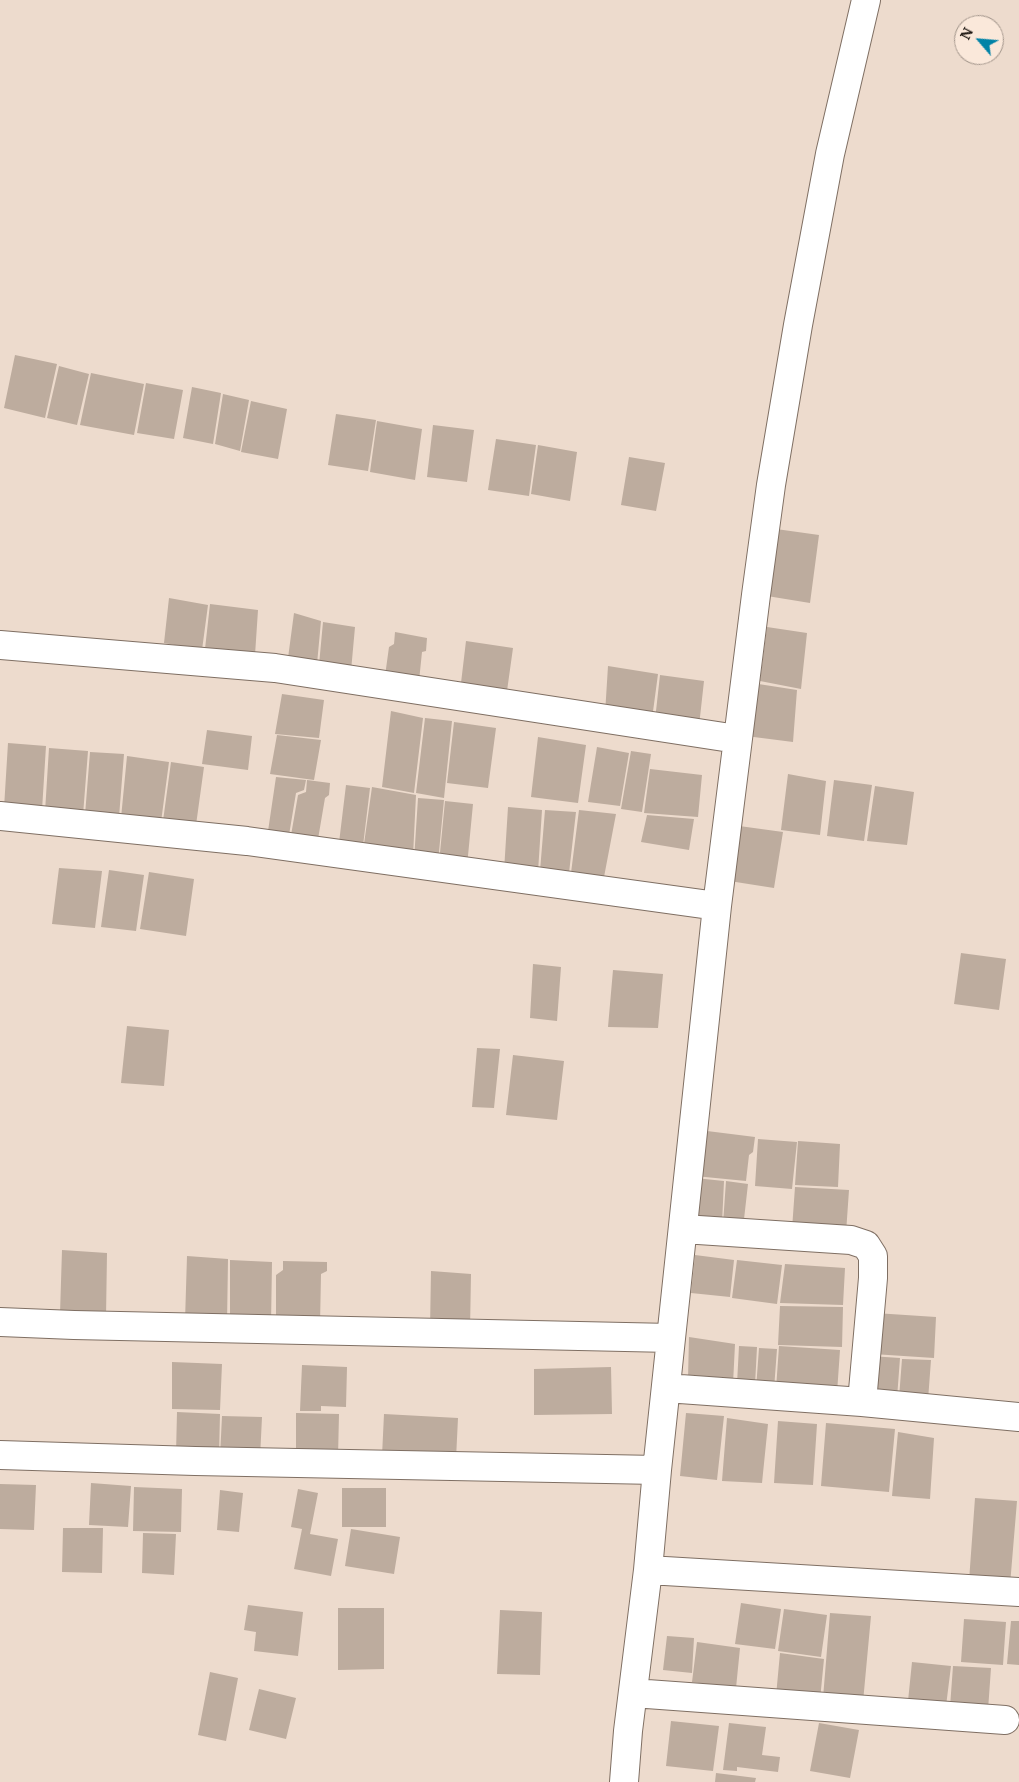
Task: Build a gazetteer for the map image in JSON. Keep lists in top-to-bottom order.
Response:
{
  "north": "top left"
}
